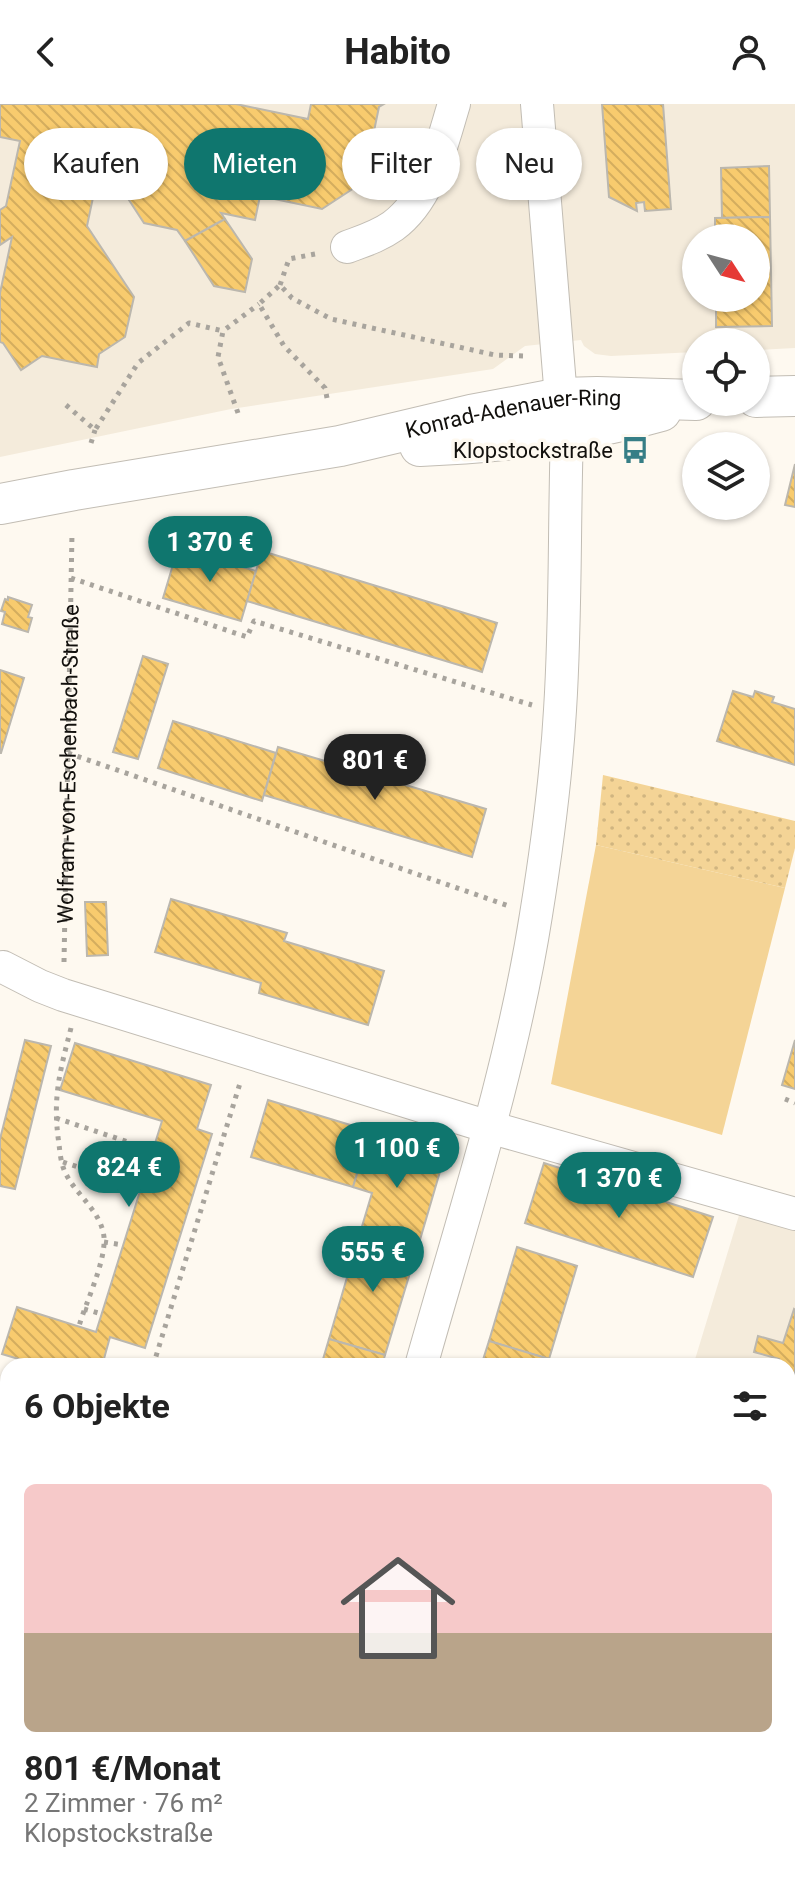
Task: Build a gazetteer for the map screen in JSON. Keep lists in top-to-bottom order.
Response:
{
  "streets": {
    "main road": ["Konrad-Adenauer-Ring"],
    "path": ["Wolfram-von-Eschenbach-Straße"]
  },
  "places": {
    "bus stop": ["Klopstockstraße"]
  },
  "north": "bottom right",
  "page": {
    "header": "Habito",
    "chip": [
      "Kaufen",
      "Mieten",
      "Filter",
      "Neu"
    ],
    "price": [
      "1 370 €",
      "801 €",
      "1 100 €",
      "824 €",
      "1 370 €",
      "555 €"
    ],
    "heading": "6 Objekte",
    "list": [
      {
        "name": "801 €/Monat",
        "note": "2 Zimmer · 76 m² · Klopstockstraße"
      }
    ]
  }
}
